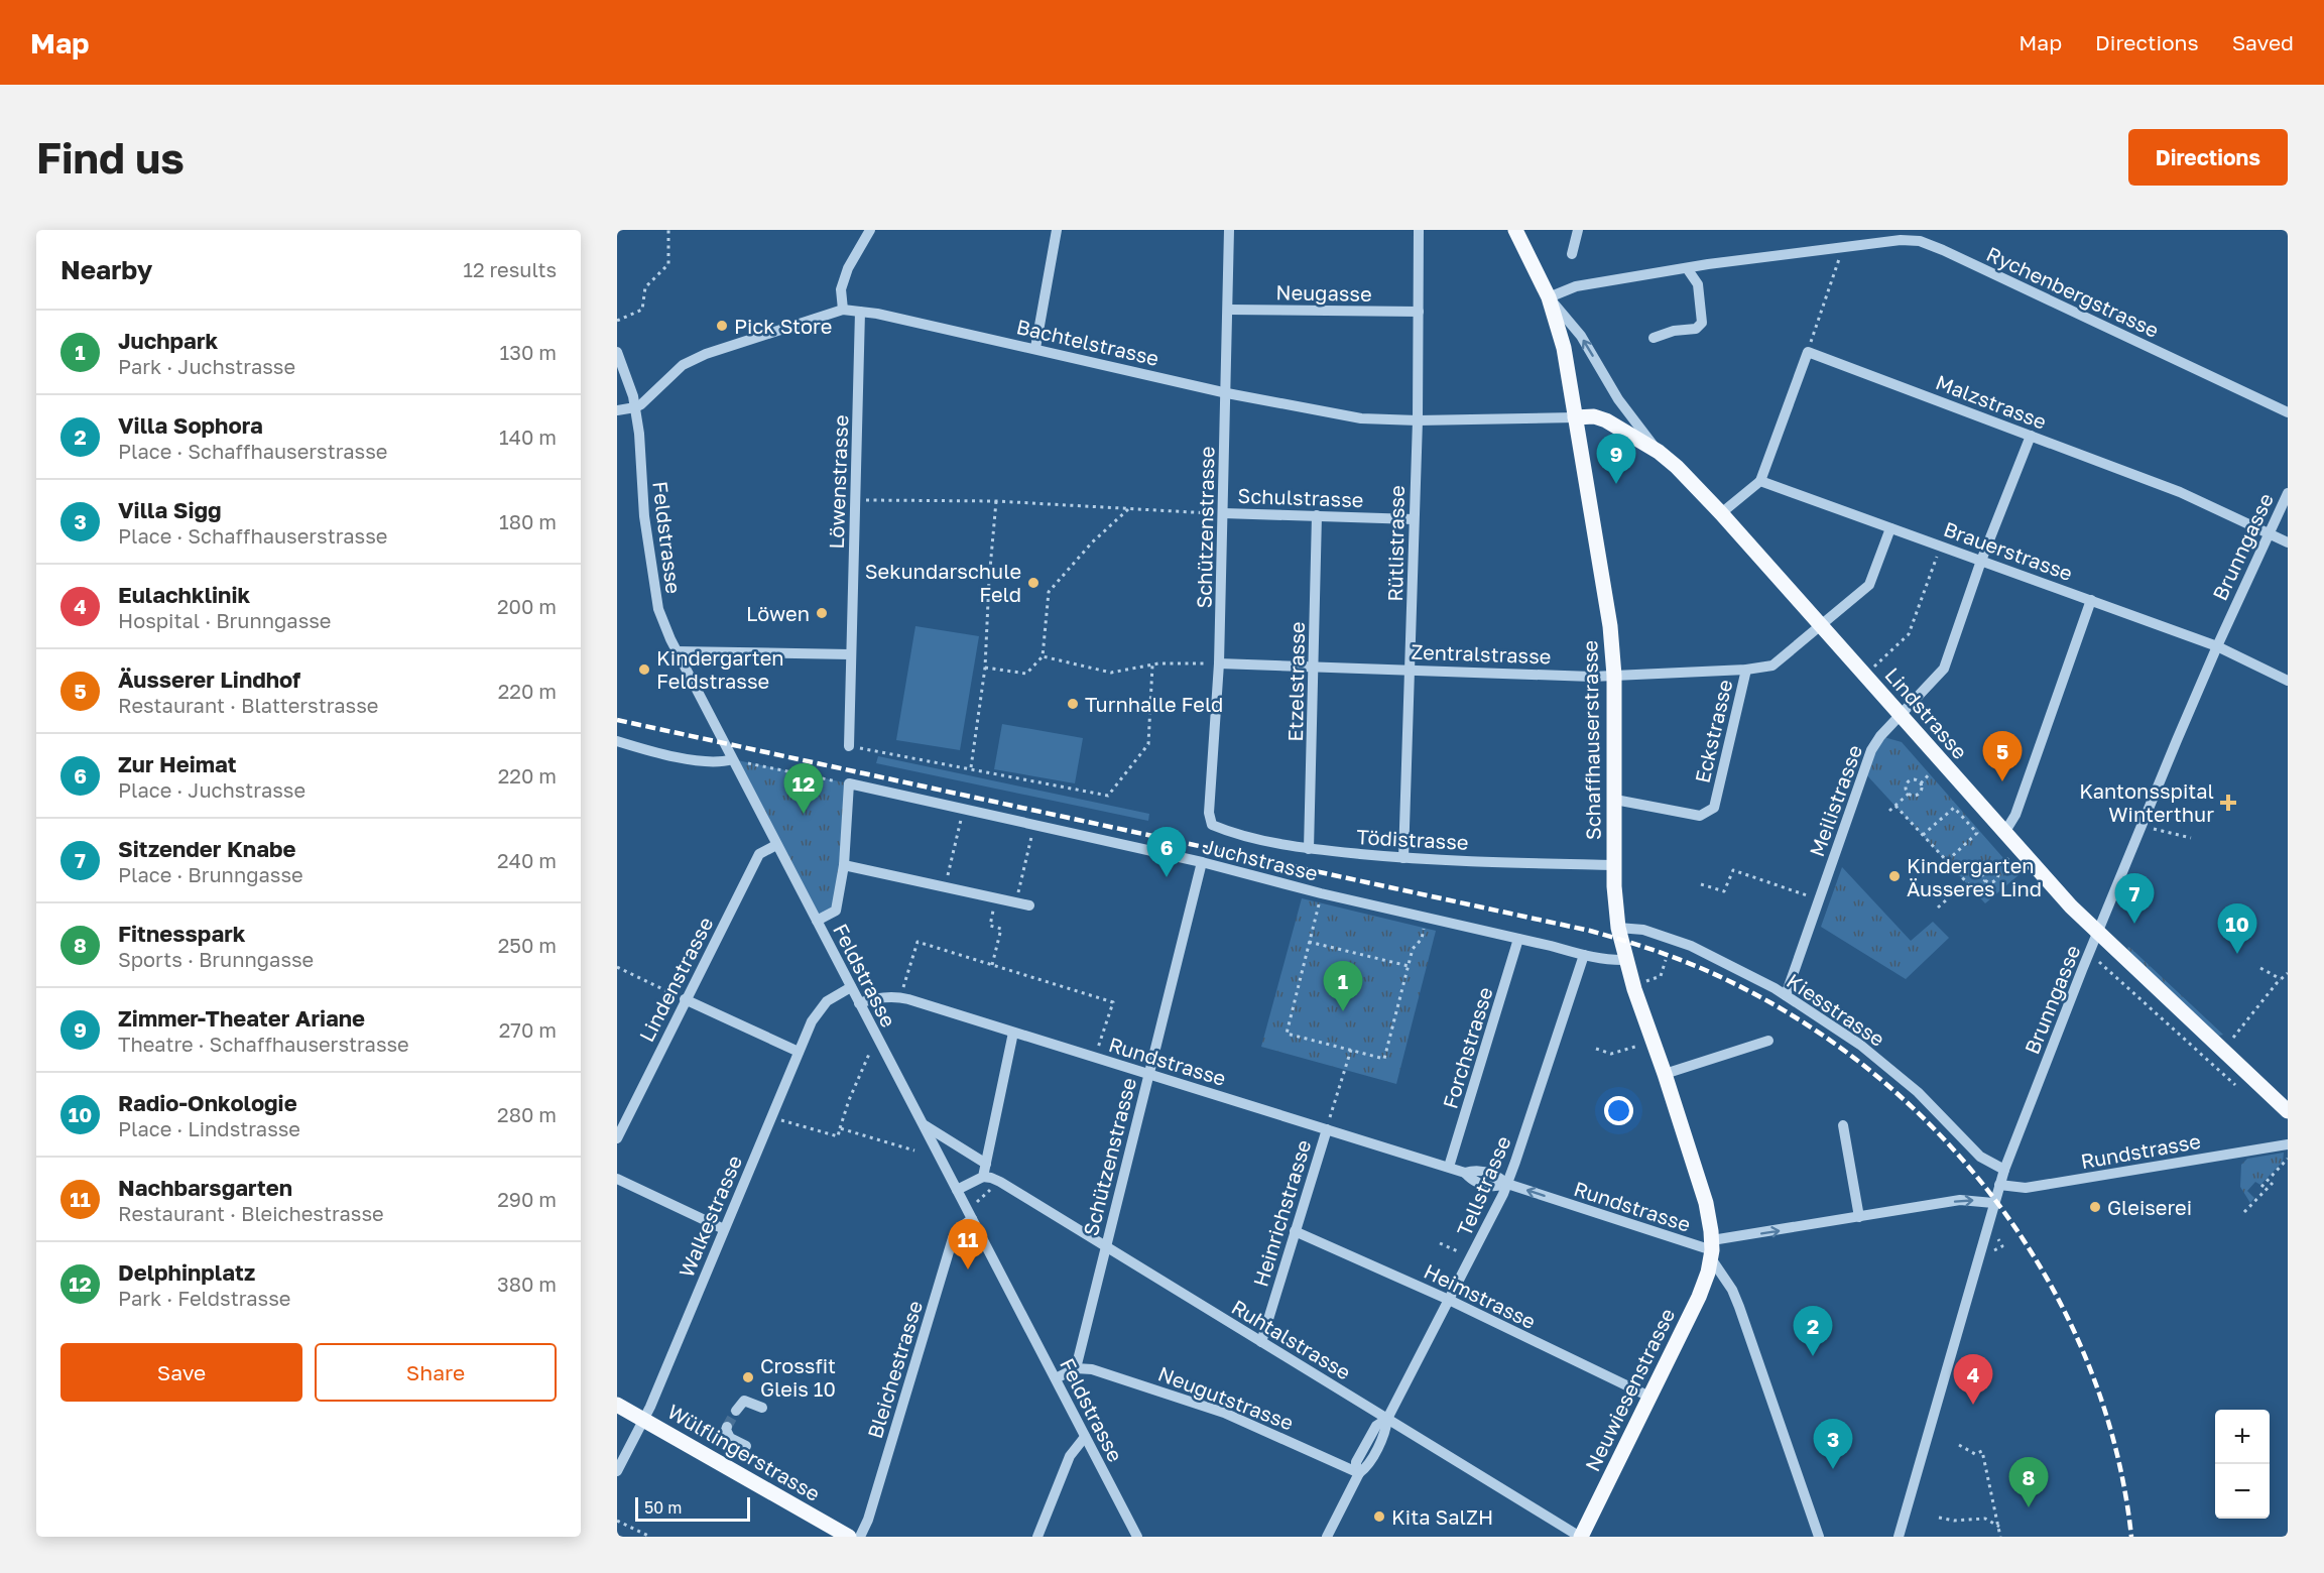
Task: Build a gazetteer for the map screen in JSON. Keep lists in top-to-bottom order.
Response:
{
  "streets": {
    "main road": [
      "Lindstrasse",
      "Schaffhauserstrasse",
      "Neuwiesenstrasse",
      "Wülflingerstrasse"
    ],
    "street": [
      "Rychenbergstrasse",
      "Neugasse",
      "Bachtelstrasse",
      "Malzstrasse",
      "Löwenstrasse",
      "Schulstrasse",
      "Schützenstrasse",
      "Feldstrasse",
      "Rütlistrasse",
      "Brunngasse",
      "Brauerstrasse",
      "Zentralstrasse",
      "Etzelstrasse",
      "Eckstrasse",
      "Meilistrasse",
      "Tödistrasse",
      "Juchstrasse",
      "Lindenstrasse",
      "Kiesstrasse",
      "Forchstrasse",
      "Rundstrasse",
      "Tellstrasse",
      "Heinrichstrasse",
      "Walkestrasse",
      "Heimstrasse",
      "Ruhtalstrasse",
      "Bleichestrasse",
      "Neugutstrasse"
    ]
  },
  "crossings": [
    ["Rychenbergstrasse", "Schaffhauserstrasse"],
    ["Neugasse", "Schützenstrasse"],
    ["Neugasse", "Rütlistrasse"],
    ["Bachtelstrasse", "Löwenstrasse"],
    ["Bachtelstrasse", "Schützenstrasse"],
    ["Bachtelstrasse", "Feldstrasse"],
    ["Bachtelstrasse", "Rütlistrasse"],
    ["Bachtelstrasse", "Lindstrasse"],
    ["Bachtelstrasse", "Schaffhauserstrasse"],
    ["Malzstrasse", "Brunngasse"],
    ["Malzstrasse", "Meilistrasse"],
    ["Schulstrasse", "Schützenstrasse"],
    ["Schulstrasse", "Rütlistrasse"],
    ["Schulstrasse", "Etzelstrasse"],
    ["Schützenstrasse", "Zentralstrasse"],
    ["Schützenstrasse", "Tödistrasse"],
    ["Schützenstrasse", "Juchstrasse"],
    ["Schützenstrasse", "Rundstrasse"],
    ["Schützenstrasse", "Ruhtalstrasse"],
    ["Schützenstrasse", "Neugutstrasse"],
    ["Feldstrasse", "Lindenstrasse"],
    ["Feldstrasse", "Rundstrasse"],
    ["Feldstrasse", "Walkestrasse"],
    ["Feldstrasse", "Bleichestrasse"],
    ["Rütlistrasse", "Zentralstrasse"],
    ["Rütlistrasse", "Tödistrasse"],
    ["Brunngasse", "Brauerstrasse"],
    ["Brunngasse", "Lindstrasse"],
    ["Brunngasse", "Kiesstrasse"],
    ["Brunngasse", "Rundstrasse"],
    ["Brauerstrasse", "Zentralstrasse"],
    ["Brauerstrasse", "Meilistrasse"],
    ["Zentralstrasse", "Etzelstrasse"],
    ["Zentralstrasse", "Lindstrasse"],
    ["Zentralstrasse", "Eckstrasse"],
    ["Zentralstrasse", "Schaffhauserstrasse"],
    ["Etzelstrasse", "Tödistrasse"],
    ["Lindstrasse", "Schaffhauserstrasse"],
    ["Lindstrasse", "Meilistrasse"],
    ["Eckstrasse", "Schaffhauserstrasse"],
    ["Schaffhauserstrasse", "Tödistrasse"],
    ["Schaffhauserstrasse", "Juchstrasse"],
    ["Schaffhauserstrasse", "Kiesstrasse"],
    ["Schaffhauserstrasse", "Rundstrasse"],
    ["Schaffhauserstrasse", "Neuwiesenstrasse"],
    ["Meilistrasse", "Kiesstrasse"],
    ["Juchstrasse", "Forchstrasse"],
    ["Juchstrasse", "Tellstrasse"],
    ["Forchstrasse", "Rundstrasse"],
    ["Rundstrasse", "Tellstrasse"],
    ["Rundstrasse", "Heinrichstrasse"],
    ["Rundstrasse", "Neuwiesenstrasse"],
    ["Tellstrasse", "Heimstrasse"],
    ["Tellstrasse", "Ruhtalstrasse"],
    ["Tellstrasse", "Neugutstrasse"],
    ["Heinrichstrasse", "Heimstrasse"],
    ["Heinrichstrasse", "Ruhtalstrasse"],
    ["Walkestrasse", "Wülflingerstrasse"],
    ["Heimstrasse", "Neuwiesenstrasse"],
    ["Ruhtalstrasse", "Neuwiesenstrasse"]
  ],
  "places": {
    "other": [
      "Pick Store",
      "Sekundarschule Feld",
      "Löwen",
      "Kindergarten Feldstrasse",
      "Turnhalle Feld",
      "Kindergarten Äusseres Lind",
      "Gleiserei",
      "Crossfit Gleis 10",
      "Kita SalZH"
    ],
    "health": ["Kantonsspital Winterthur"]
  },
  "scale_bar": "50 m",
  "page": {
    "header": "Map",
    "nav": ["Map", "Directions", "Saved"],
    "buttons": [
      "Directions",
      ["Save", "Share"]
    ],
    "title": "Find us",
    "heading": ["Nearby", "12 results"],
    "list": [
      {
        "mark": "1",
        "name": "Juchpark",
        "note": "Park · Juchstrasse",
        "value": "130 m"
      },
      {
        "mark": "2",
        "name": "Villa Sophora",
        "note": "Place · Schaffhauserstrasse",
        "value": "140 m"
      },
      {
        "mark": "3",
        "name": "Villa Sigg",
        "note": "Place · Schaffhauserstrasse",
        "value": "180 m"
      },
      {
        "mark": "4",
        "name": "Eulachklinik",
        "note": "Hospital · Brunngasse",
        "value": "200 m"
      },
      {
        "mark": "5",
        "name": "Äusserer Lindhof",
        "note": "Restaurant · Blatterstrasse",
        "value": "220 m"
      },
      {
        "mark": "6",
        "name": "Zur Heimat",
        "note": "Place · Juchstrasse",
        "value": "220 m"
      },
      {
        "mark": "7",
        "name": "Sitzender Knabe",
        "note": "Place · Brunngasse",
        "value": "240 m"
      },
      {
        "mark": "8",
        "name": "Fitnesspark",
        "note": "Sports · Brunngasse",
        "value": "250 m"
      },
      {
        "mark": "9",
        "name": "Zimmer-Theater Ariane",
        "note": "Theatre · Schaffhauserstrasse",
        "value": "270 m"
      },
      {
        "mark": "10",
        "name": "Radio-Onkologie",
        "note": "Place · Lindstrasse",
        "value": "280 m"
      },
      {
        "mark": "11",
        "name": "Nachbarsgarten",
        "note": "Restaurant · Bleichestrasse",
        "value": "290 m"
      },
      {
        "mark": "12",
        "name": "Delphinplatz",
        "note": "Park · Feldstrasse",
        "value": "380 m"
      }
    ],
    "pins": [
      "9",
      "5",
      "12",
      "6",
      "7",
      "10",
      "1",
      "11",
      "2",
      "4",
      "3",
      "8"
    ],
    "map_buttons": ["+", "−"],
    "scale": "50 m"
  }
}
